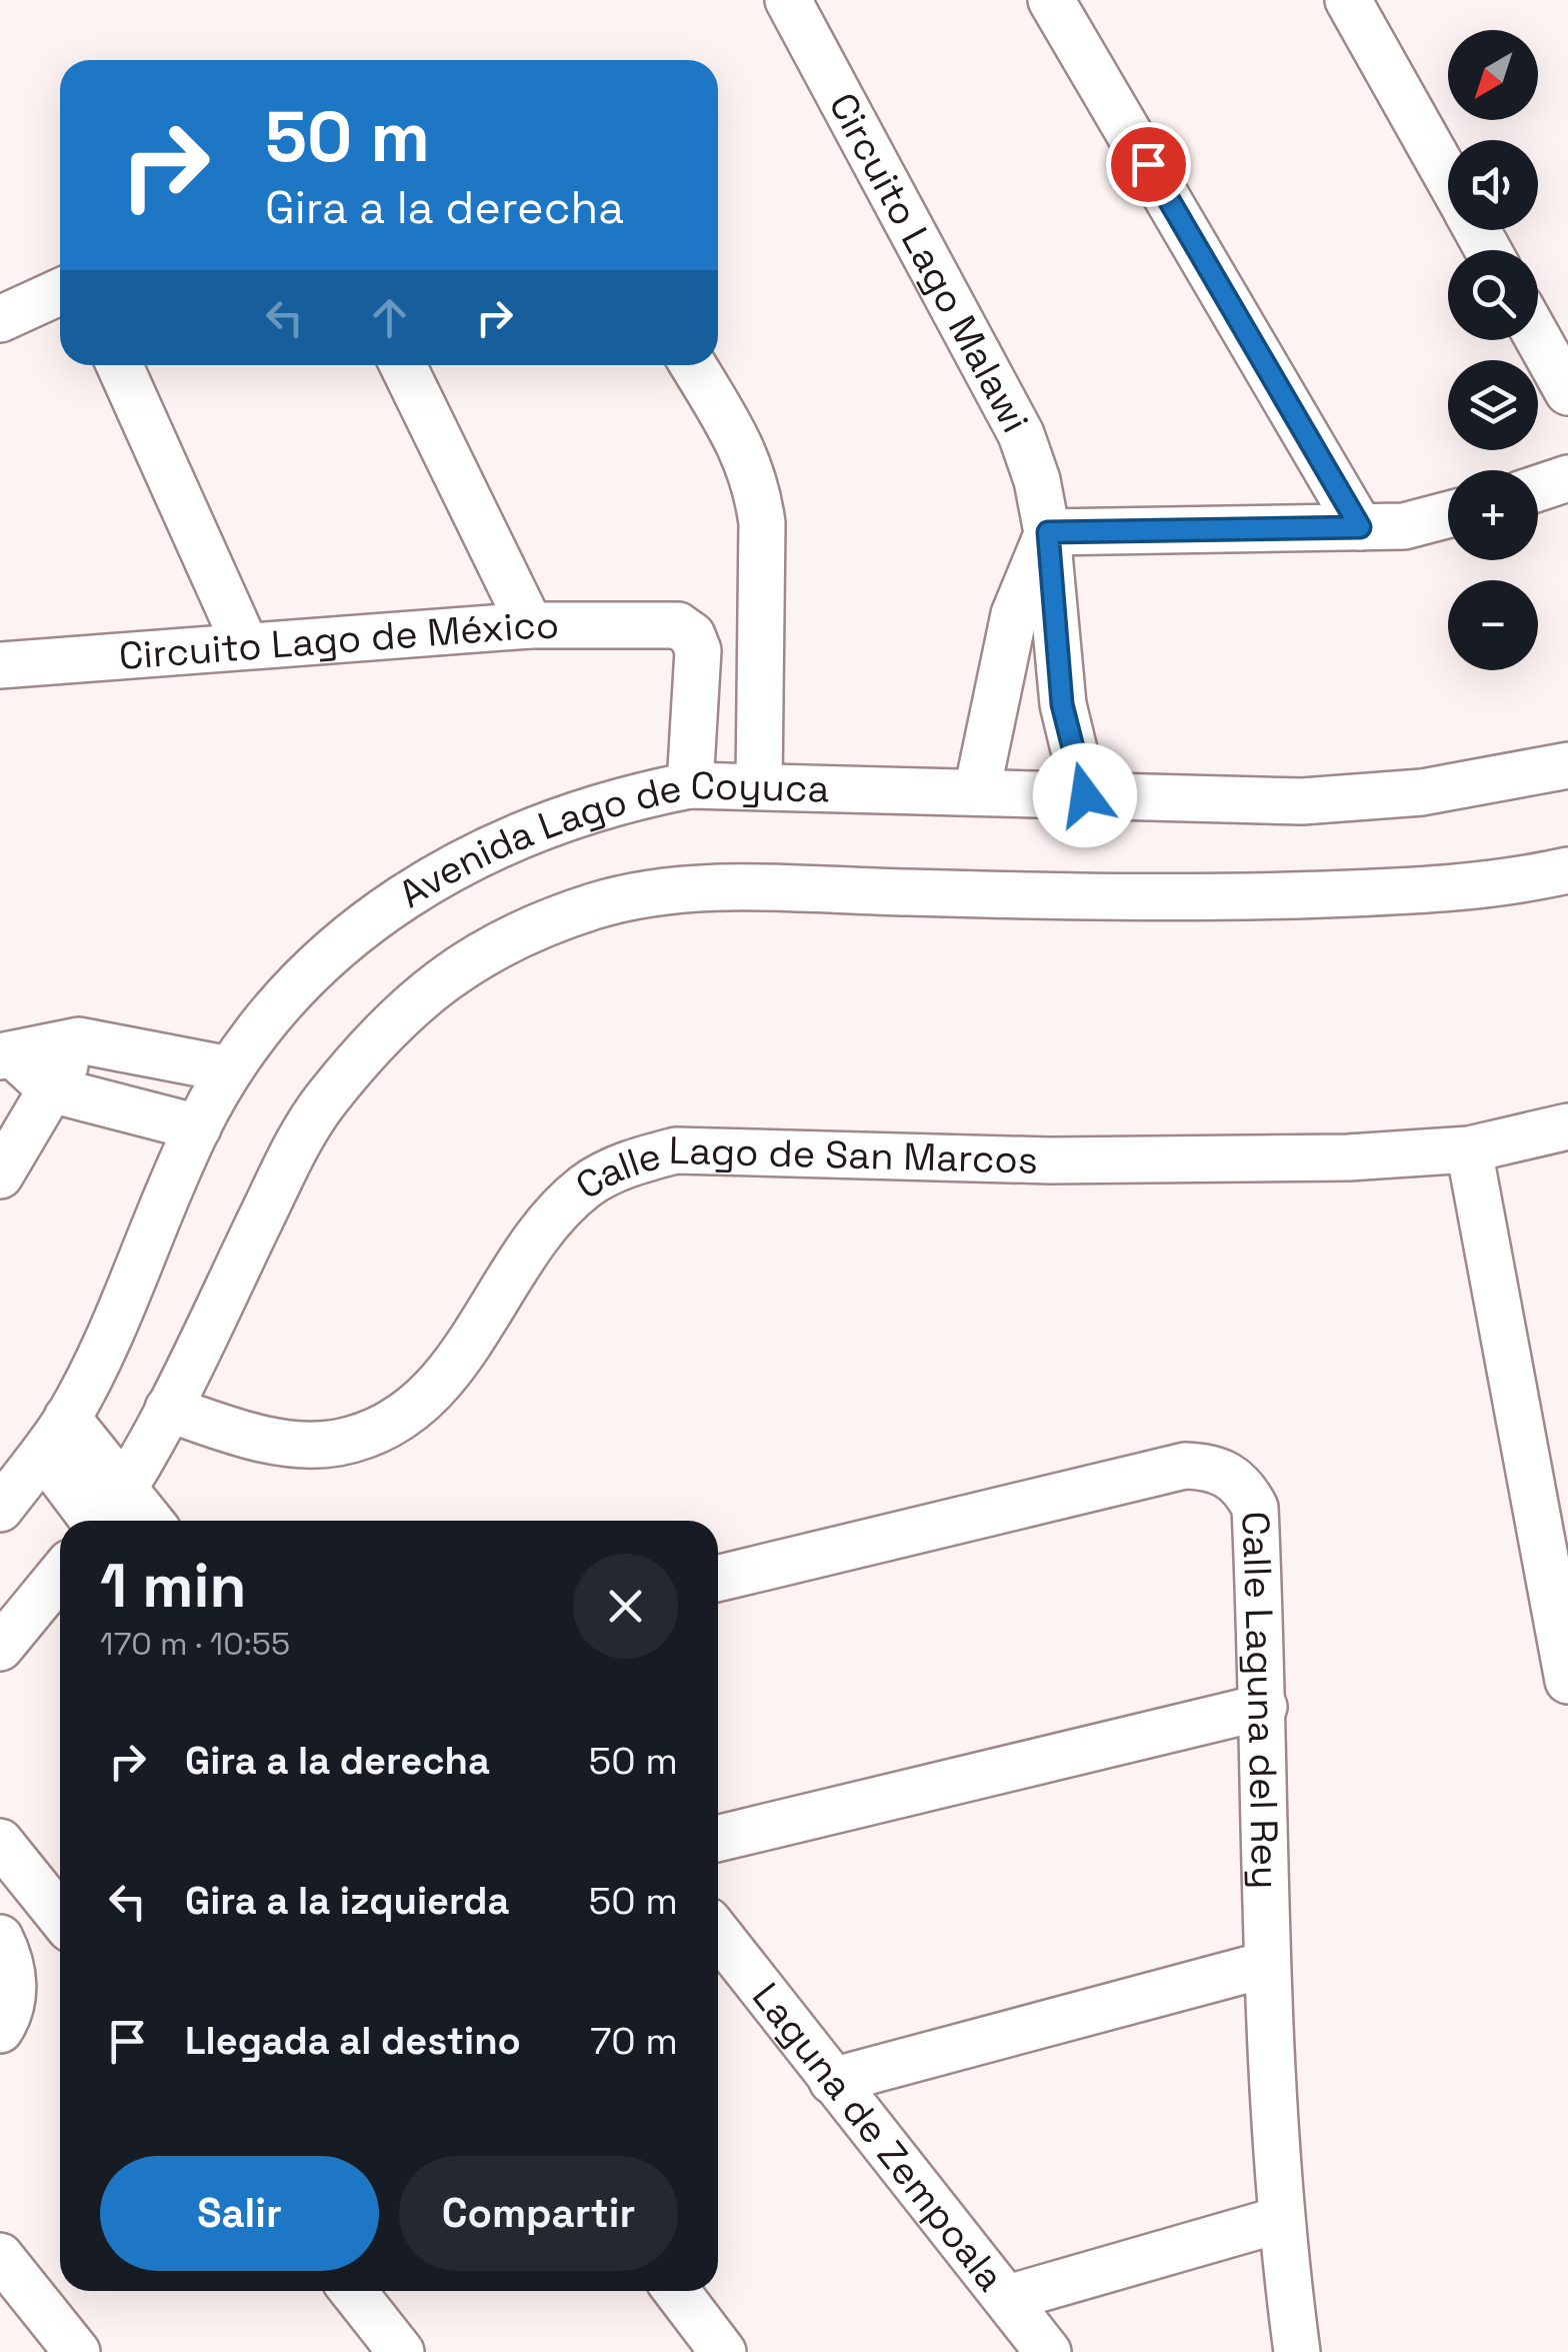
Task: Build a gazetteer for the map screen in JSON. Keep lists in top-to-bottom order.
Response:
{
  "streets": {
    "street": [
      "Circuito Lago Malawi",
      "Circuito Lago de México",
      "Avenida Lago de Coyuca",
      "Calle Lago de San Marcos",
      "Calle Laguna del Rey",
      "Laguna de Zempoala"
    ]
  },
  "crossings": [
    ["Circuito Lago Malawi", "Avenida Lago de Coyuca"],
    ["Circuito Lago de México", "Avenida Lago de Coyuca"],
    ["Avenida Lago de Coyuca", "Calle Lago de San Marcos"]
  ],
  "north": "bottom left",
  "page": {
    "map_buttons": ["+", "−"],
    "turn": ["50 m", "Gira a la derecha"],
    "heading": ["1 min", "170 m · 10:55"],
    "list": [
      {
        "name": "Gira a la derecha",
        "value": "50 m"
      },
      {
        "name": "Gira a la izquierda",
        "value": "50 m"
      },
      {
        "name": "Llegada al destino",
        "value": "70 m"
      }
    ],
    "buttons": ["Salir", "Compartir"]
  }
}
